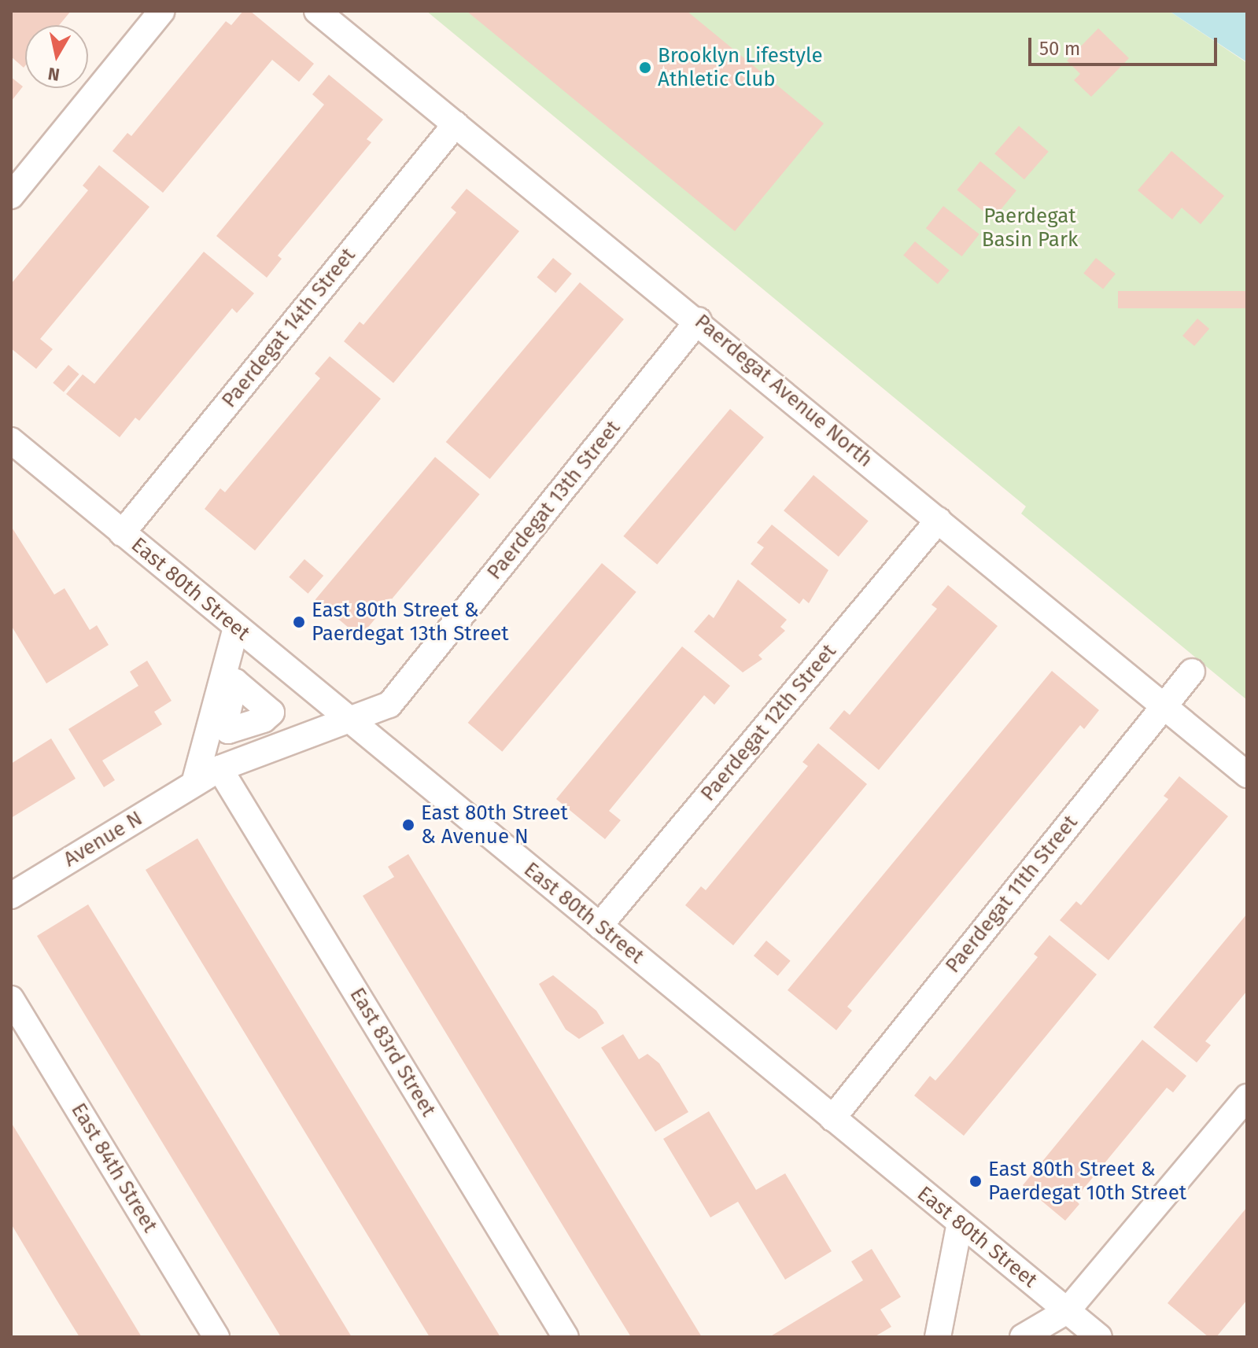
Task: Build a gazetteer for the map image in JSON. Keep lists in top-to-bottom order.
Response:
{
  "streets": {
    "street": [
      "Paerdegat 14th Street",
      "Paerdegat Avenue North",
      "Paerdegat 13th Street",
      "East 80th Street",
      "Paerdegat 12th Street",
      "Avenue N",
      "Paerdegat 11th Street",
      "East 83rd Street",
      "East 84th Street"
    ]
  },
  "crossings": [
    ["Paerdegat 14th Street", "Paerdegat Avenue North"],
    ["Paerdegat 14th Street", "East 80th Street"],
    ["Paerdegat Avenue North", "Paerdegat 13th Street"],
    ["Paerdegat Avenue North", "Paerdegat 12th Street"],
    ["Paerdegat Avenue North", "Paerdegat 11th Street"],
    ["Paerdegat 13th Street", "East 80th Street"],
    ["Paerdegat 13th Street", "Avenue N"],
    ["East 80th Street", "Paerdegat 12th Street"],
    ["East 80th Street", "Avenue N"],
    ["East 80th Street", "Paerdegat 11th Street"],
    ["Avenue N", "East 83rd Street"]
  ],
  "parks": ["Paerdegat Basin Park"],
  "places": [
    "Brooklyn Lifestyle Athletic Club",
    "East 80th Street & Paerdegat 13th Street",
    "East 80th Street & Avenue N",
    "East 80th Street & Paerdegat 10th Street"
  ],
  "scale_bar": "50 m",
  "north": "bottom"
}
